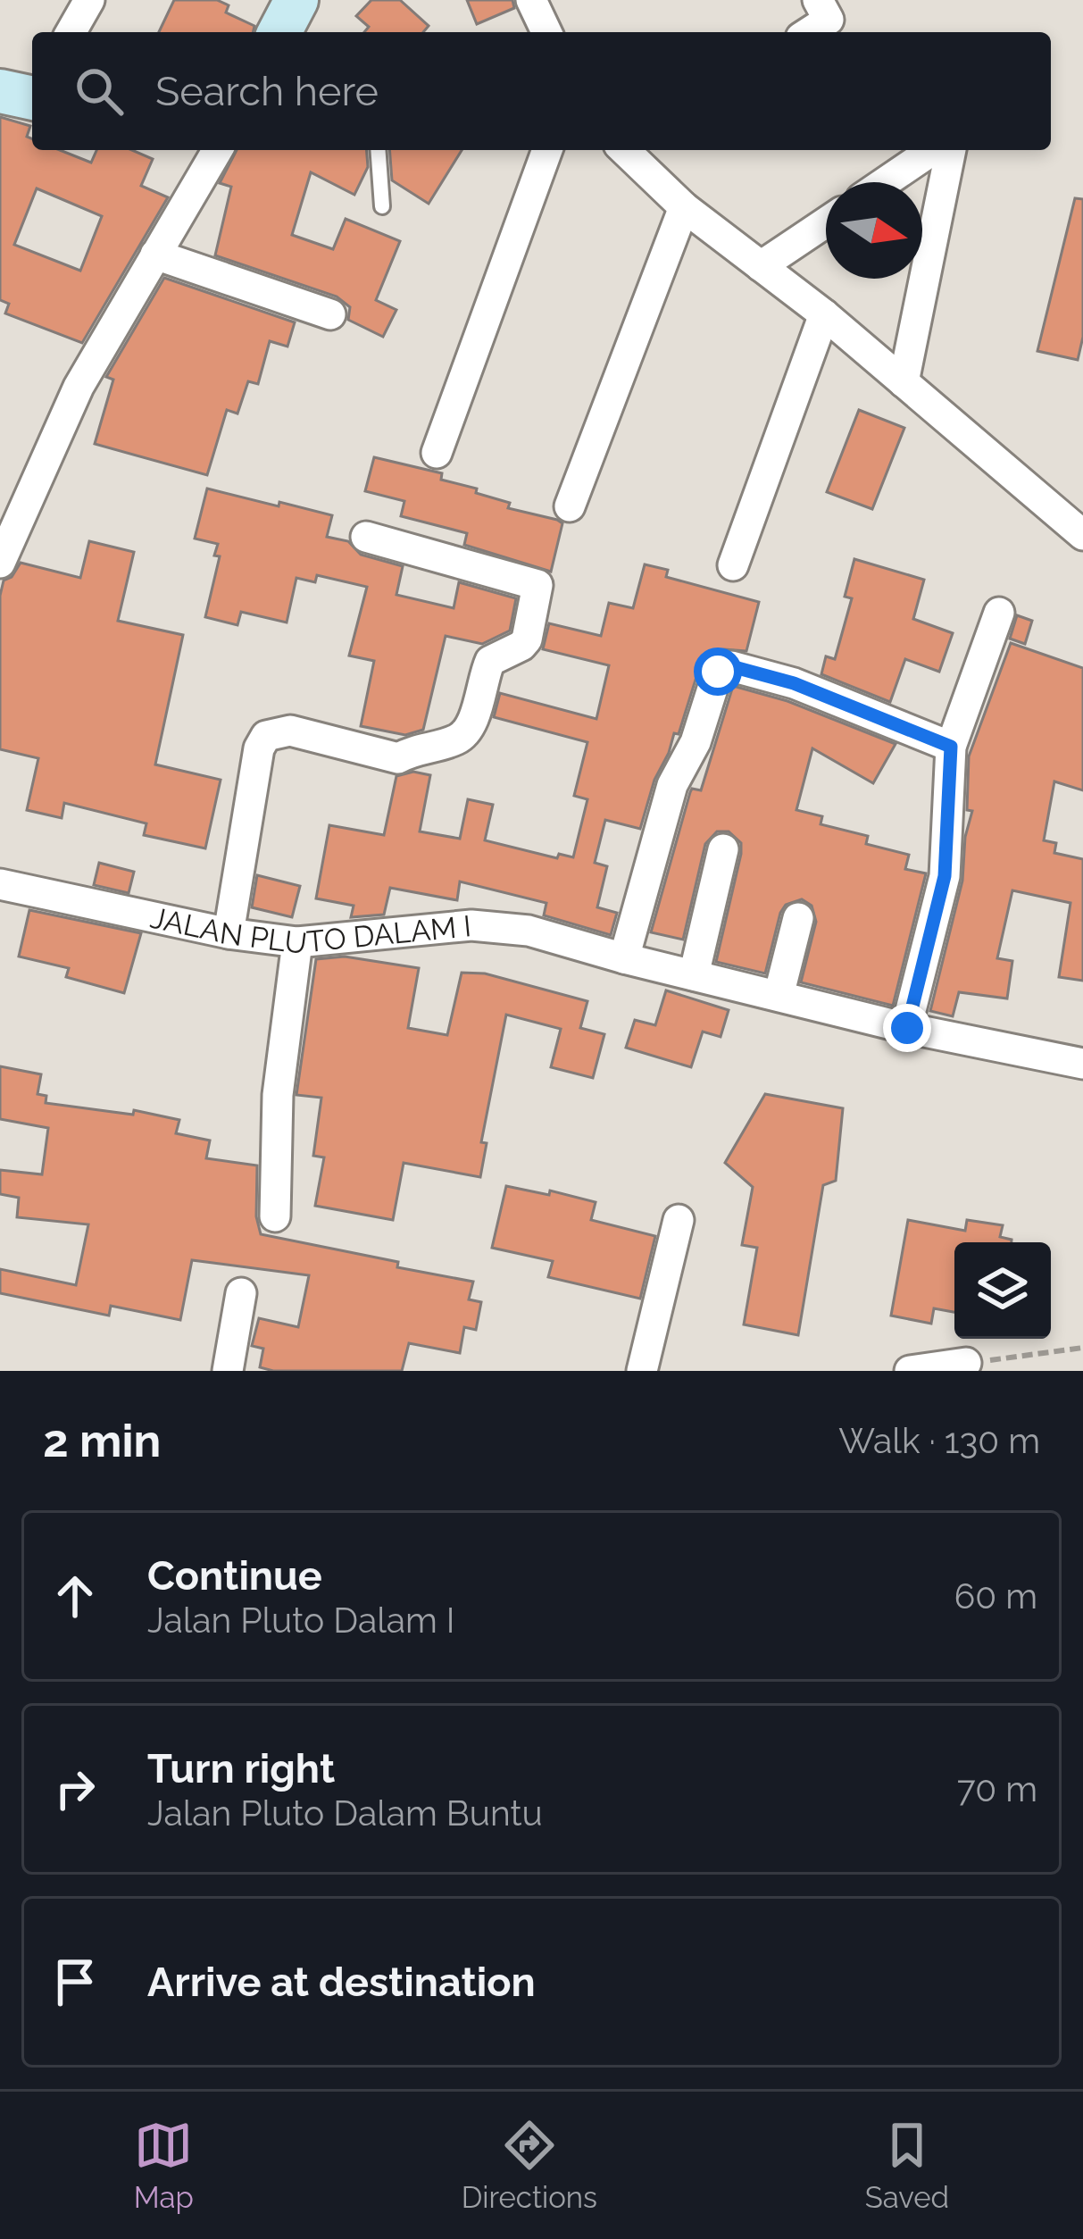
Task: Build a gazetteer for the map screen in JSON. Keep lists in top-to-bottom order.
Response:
{
  "streets": {
    "street": ["JALAN PLUTO DALAM I"]
  },
  "north": "right",
  "page": {
    "search": "Search here",
    "heading": ["2 min", "Walk · 130 m"],
    "list": [
      ["Continue", "Jalan Pluto Dalam I", "60 m"],
      ["Turn right", "Jalan Pluto Dalam Buntu", "70 m"],
      "Arrive at destination"
    ],
    "nav": ["Map", "Directions", "Saved"]
  }
}
